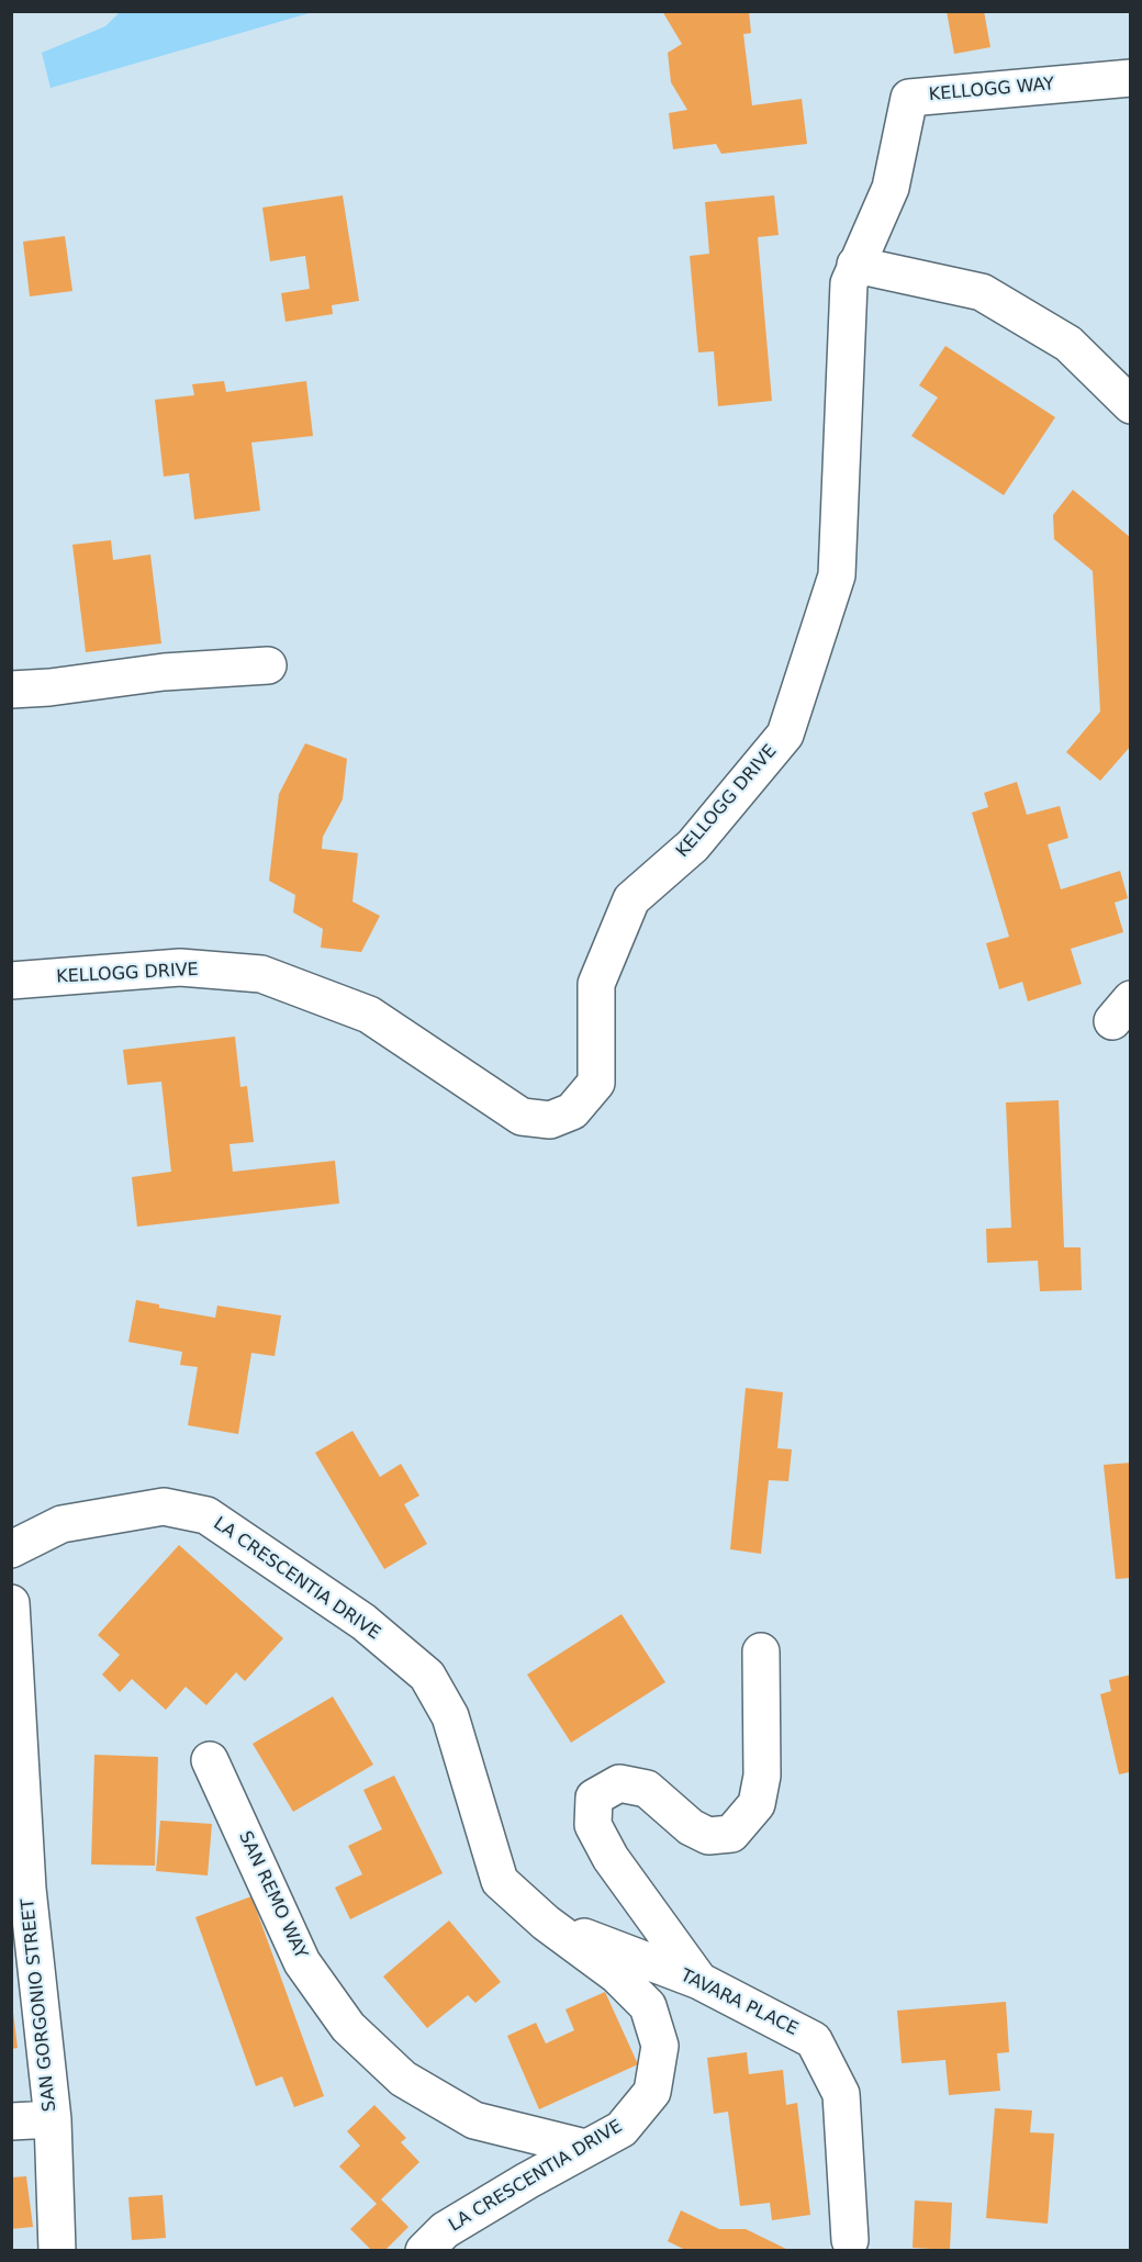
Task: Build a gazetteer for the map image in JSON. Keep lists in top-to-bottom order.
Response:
{
  "streets": {
    "street": [
      "KELLOGG WAY",
      "KELLOGG DRIVE",
      "LA CRESCENTIA DRIVE",
      "SAN REMO WAY",
      "TAVARA PLACE",
      "SAN GORGONIO STREET"
    ]
  },
  "crossings": [
    ["KELLOGG WAY", "KELLOGG DRIVE"],
    ["LA CRESCENTIA DRIVE", "SAN REMO WAY"],
    ["LA CRESCENTIA DRIVE", "TAVARA PLACE"]
  ]
}
